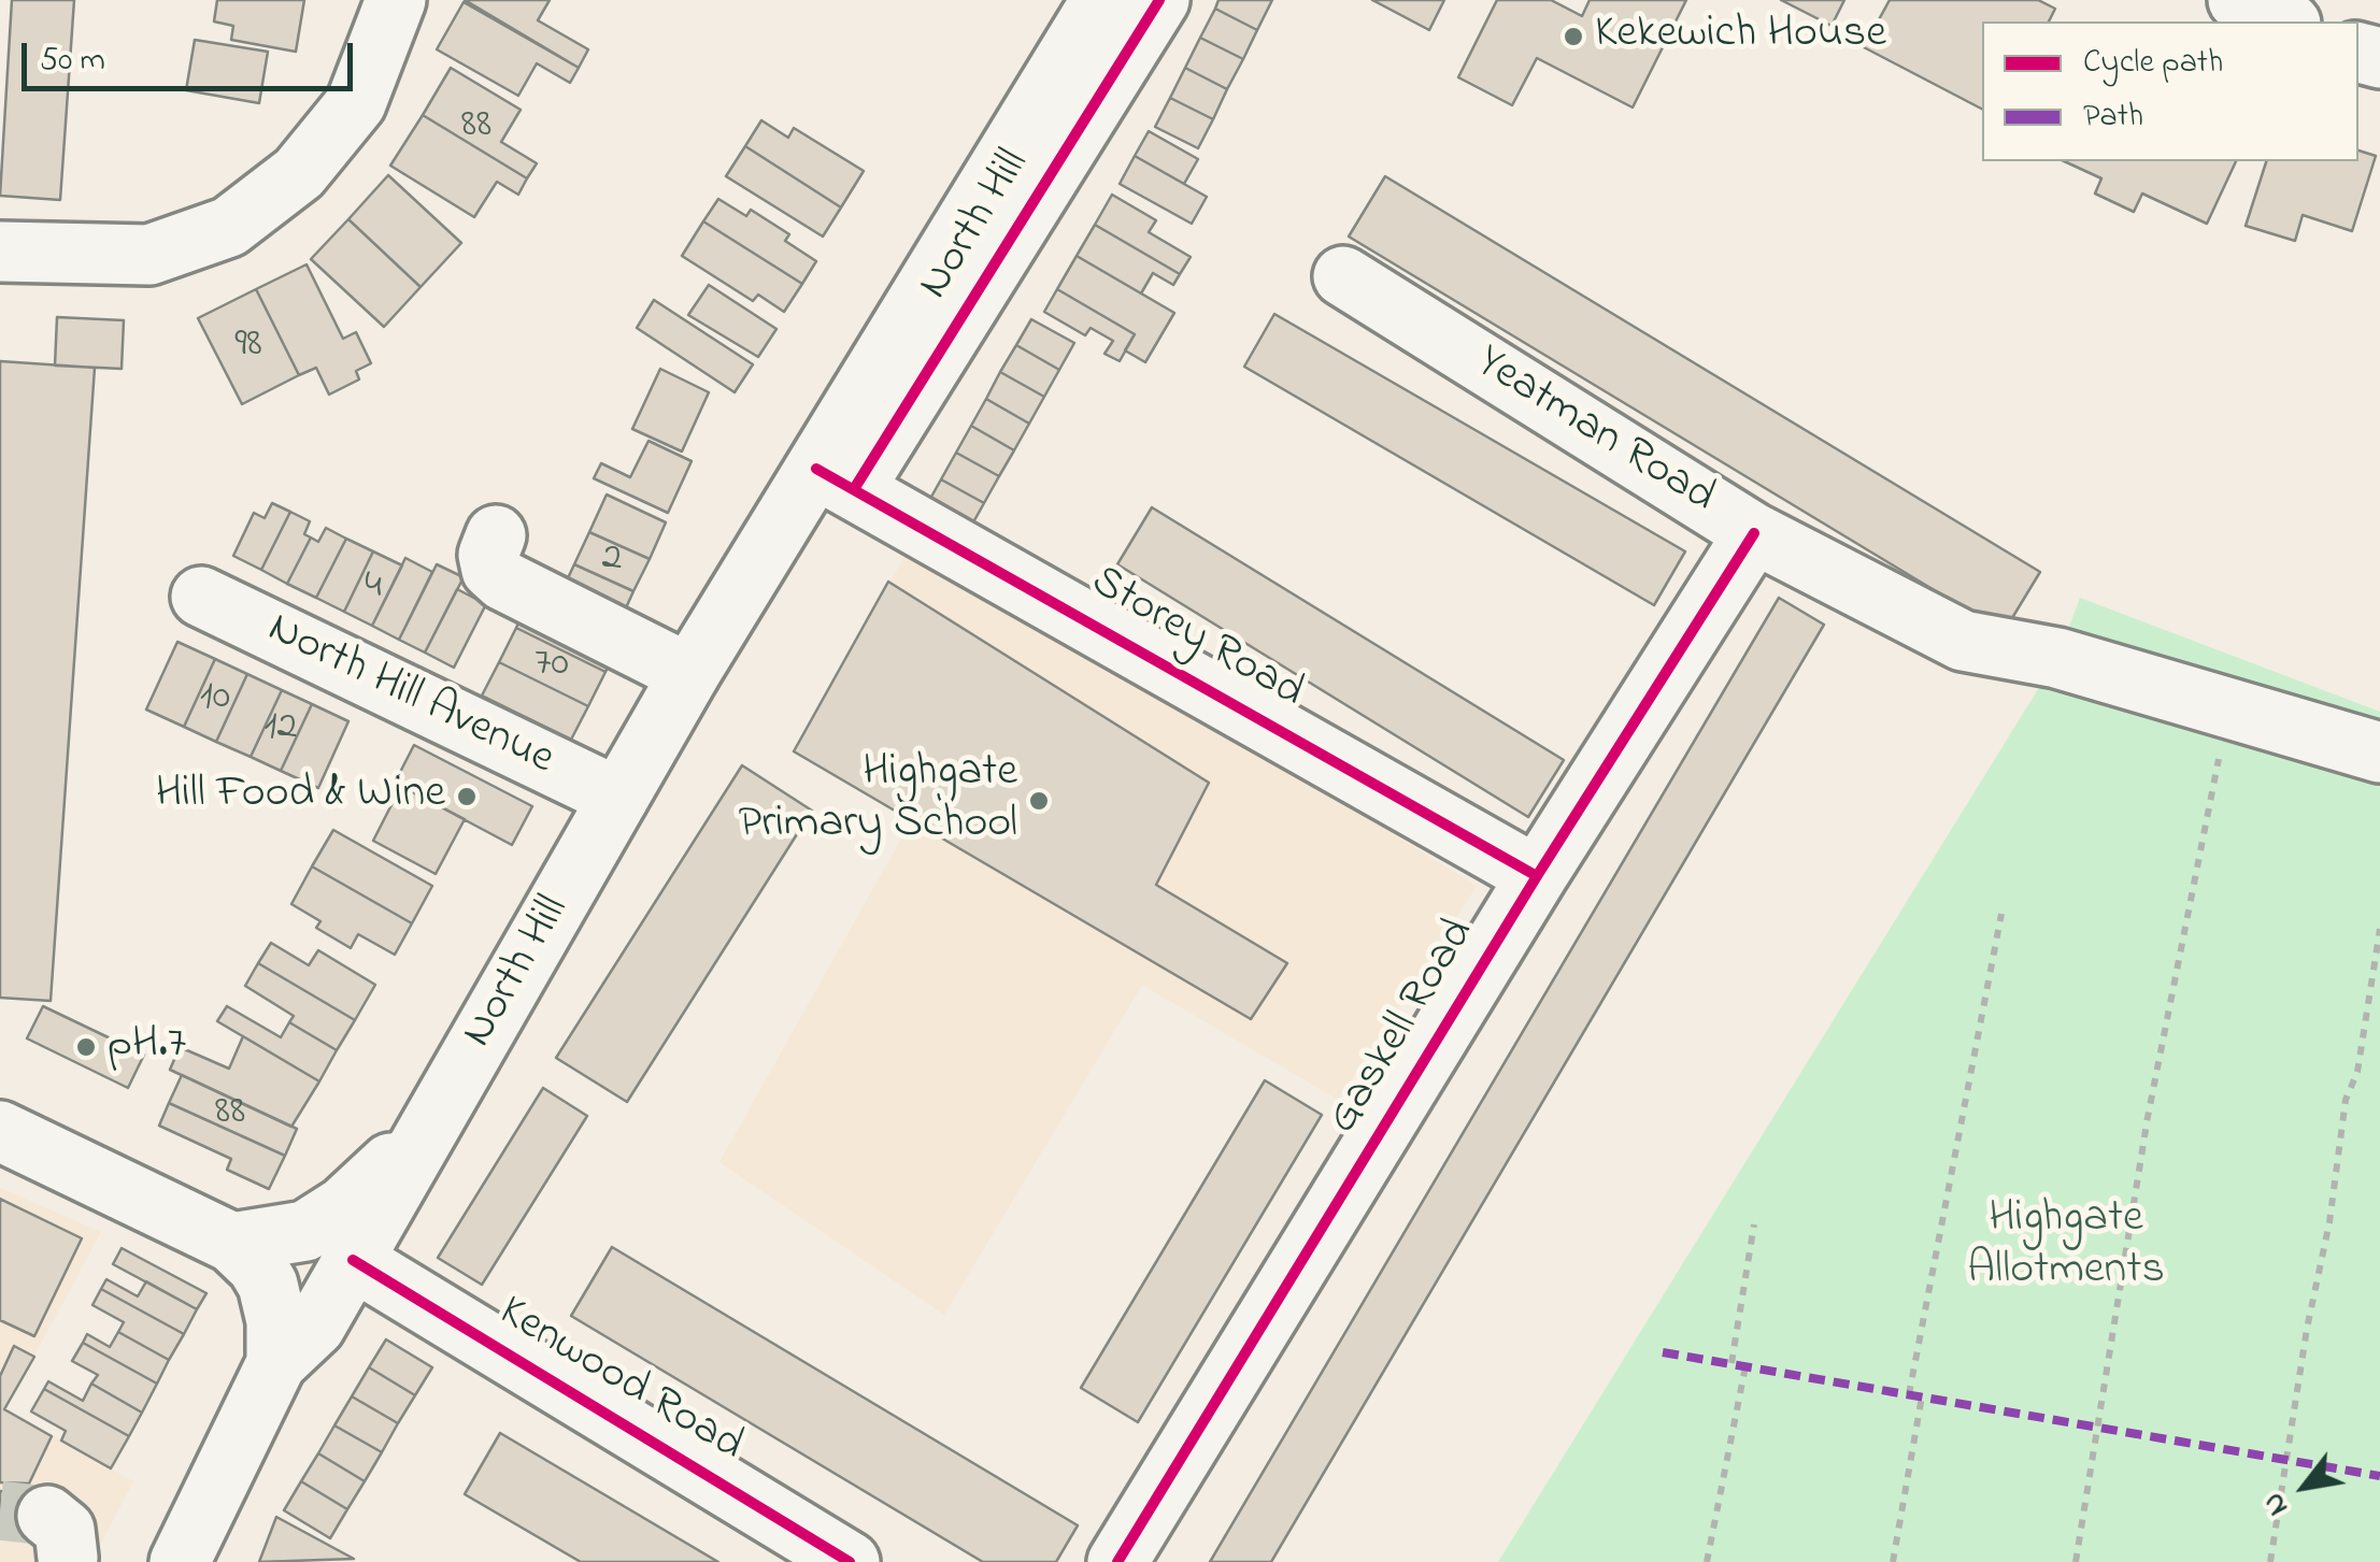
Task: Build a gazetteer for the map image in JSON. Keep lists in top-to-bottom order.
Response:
{
  "streets": {
    "main road": [
      "North Hill",
      "Yeatman Road",
      "Storey Road",
      "North Hill Avenue",
      "Gaskell Road",
      "Kenwood Road"
    ]
  },
  "crossings": [
    ["North Hill", "Storey Road"],
    ["North Hill", "North Hill Avenue"],
    ["North Hill", "Kenwood Road"],
    ["Yeatman Road", "Gaskell Road"],
    ["Storey Road", "Gaskell Road"]
  ],
  "parks": ["Highgate Allotments"],
  "places": [
    "Kekewich House",
    "Hill Food & Wine",
    "Highgate Primary School",
    "pH.7"
  ],
  "house_numbers": [
    "88",
    "98",
    "2",
    "4",
    "70",
    "10",
    "12",
    "88"
  ],
  "legend": ["Cycle path", "Path"],
  "scale_bar": "50 m",
  "north": "bottom left"
}
